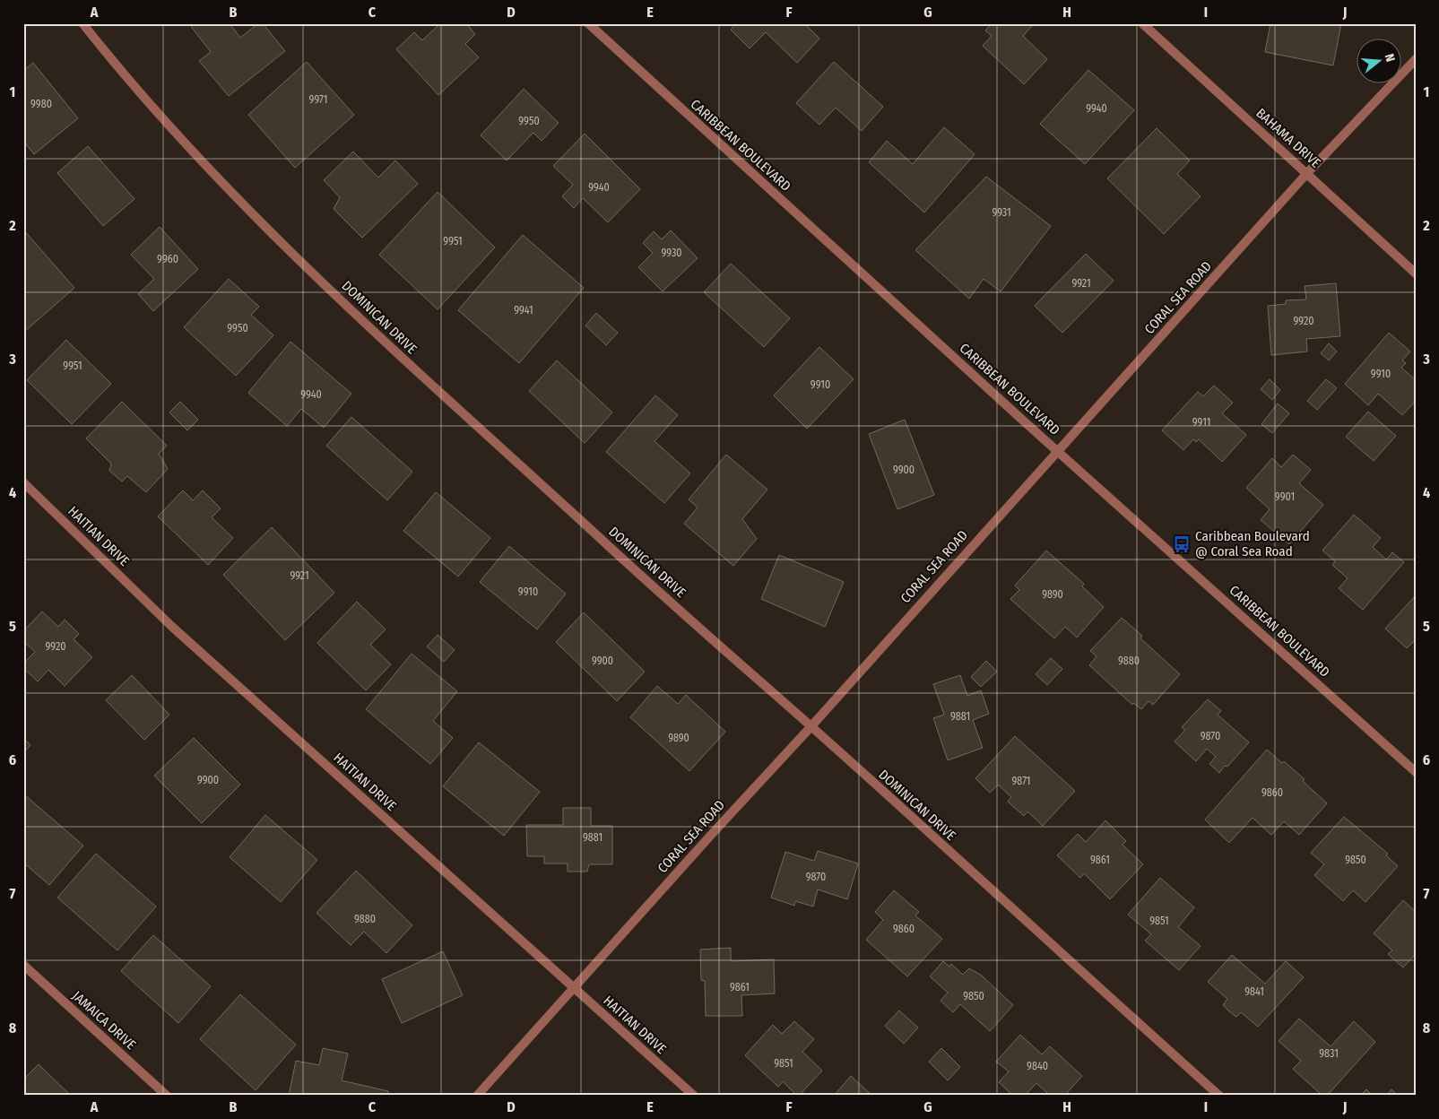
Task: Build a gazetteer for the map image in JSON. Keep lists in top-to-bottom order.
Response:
{
  "streets": {
    "street": [
      "BAHAMA DRIVE",
      "CARIBBEAN BOULEVARD",
      "CORAL SEA ROAD",
      "DOMINICAN DRIVE",
      "HAITIAN DRIVE",
      "JAMAICA DRIVE"
    ]
  },
  "crossings": [
    ["BAHAMA DRIVE", "CORAL SEA ROAD"],
    ["CARIBBEAN BOULEVARD", "CORAL SEA ROAD"],
    ["CORAL SEA ROAD", "DOMINICAN DRIVE"],
    ["CORAL SEA ROAD", "HAITIAN DRIVE"]
  ],
  "places": {
    "bus stop": ["Caribbean Boulevard @ Coral Sea Road"]
  },
  "house_numbers": [
    "9971",
    "9980",
    "9940",
    "9950",
    "9940",
    "9931",
    "9951",
    "9930",
    "9960",
    "9921",
    "9941",
    "9920",
    "9950",
    "9951",
    "9910",
    "9910",
    "9940",
    "9911",
    "9900",
    "9901",
    "9921",
    "9910",
    "9890",
    "9920",
    "9900",
    "9880",
    "9881",
    "9870",
    "9890",
    "9900",
    "9871",
    "9860",
    "9881",
    "9861",
    "9850",
    "9870",
    "9880",
    "9851",
    "9860",
    "9861",
    "9841",
    "9850",
    "9831",
    "9851",
    "9840"
  ],
  "north": "right",
  "grid": {
    "columns": [
      "A",
      "B",
      "C",
      "D",
      "E",
      "F",
      "G",
      "H",
      "I",
      "J"
    ],
    "rows": [
      "1",
      "2",
      "3",
      "4",
      "5",
      "6",
      "7",
      "8"
    ]
  }
}
